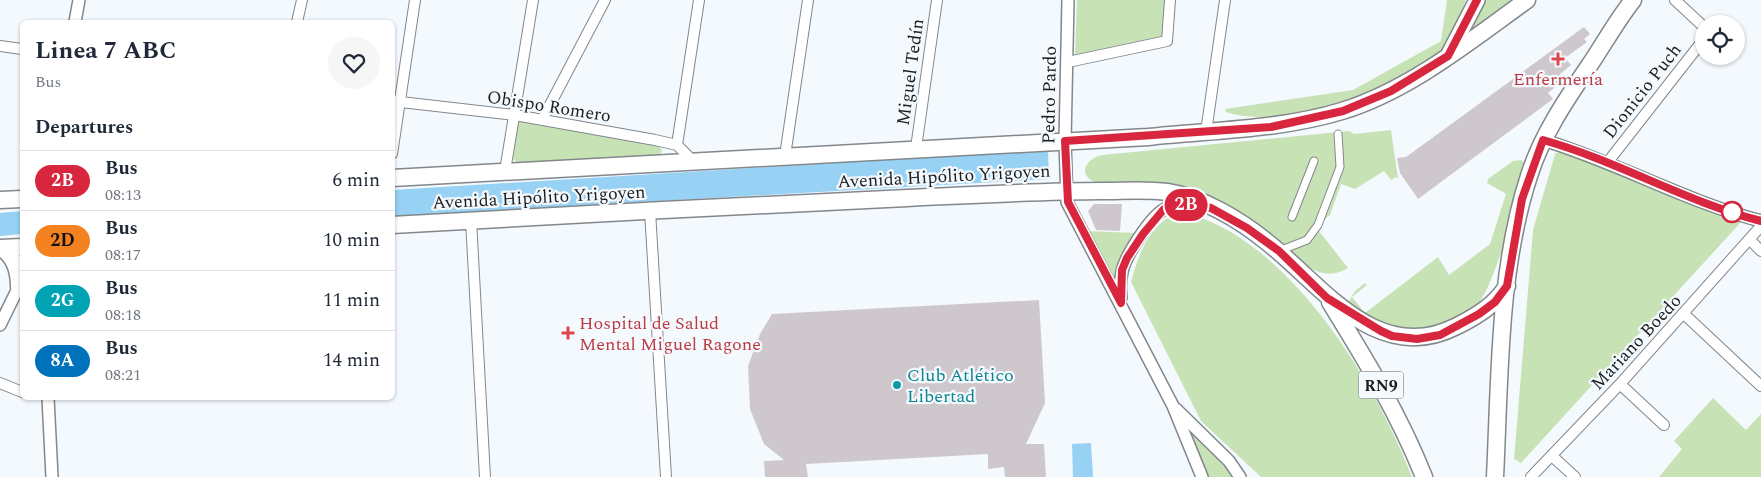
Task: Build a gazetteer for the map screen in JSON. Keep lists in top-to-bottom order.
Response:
{
  "streets": {
    "highway": ["Avenida Hipólito Yrigoyen", "RN9"],
    "street": [
      "Miguel Tedín",
      "Dionicio Puch",
      "Pedro Pardo",
      "Obispo Romero",
      "Mariano Boedo"
    ]
  },
  "crossings": [
    ["Miguel Tedín", "Avenida Hipólito Yrigoyen"],
    ["Pedro Pardo", "Avenida Hipólito Yrigoyen"],
    ["Avenida Hipólito Yrigoyen", "RN9"]
  ],
  "places": {
    "health": ["Enfermería", "Hospital de Salud Mental Miguel Ragone"],
    "other": ["Club Atlético Libertad"]
  },
  "lines": ["bus line 2B"],
  "page": {
    "on_map": "2B",
    "heading": [
      ["Linea 7 ABC", "Bus"],
      "Departures"
    ],
    "list": [
      {
        "mark": "2B",
        "name": "Bus",
        "note": "08:13",
        "value": "6 min"
      },
      {
        "mark": "2D",
        "name": "Bus",
        "note": "08:17",
        "value": "10 min"
      },
      {
        "mark": "2G",
        "name": "Bus",
        "note": "08:18",
        "value": "11 min"
      },
      {
        "mark": "8A",
        "name": "Bus",
        "note": "08:21",
        "value": "14 min"
      }
    ]
  }
}
